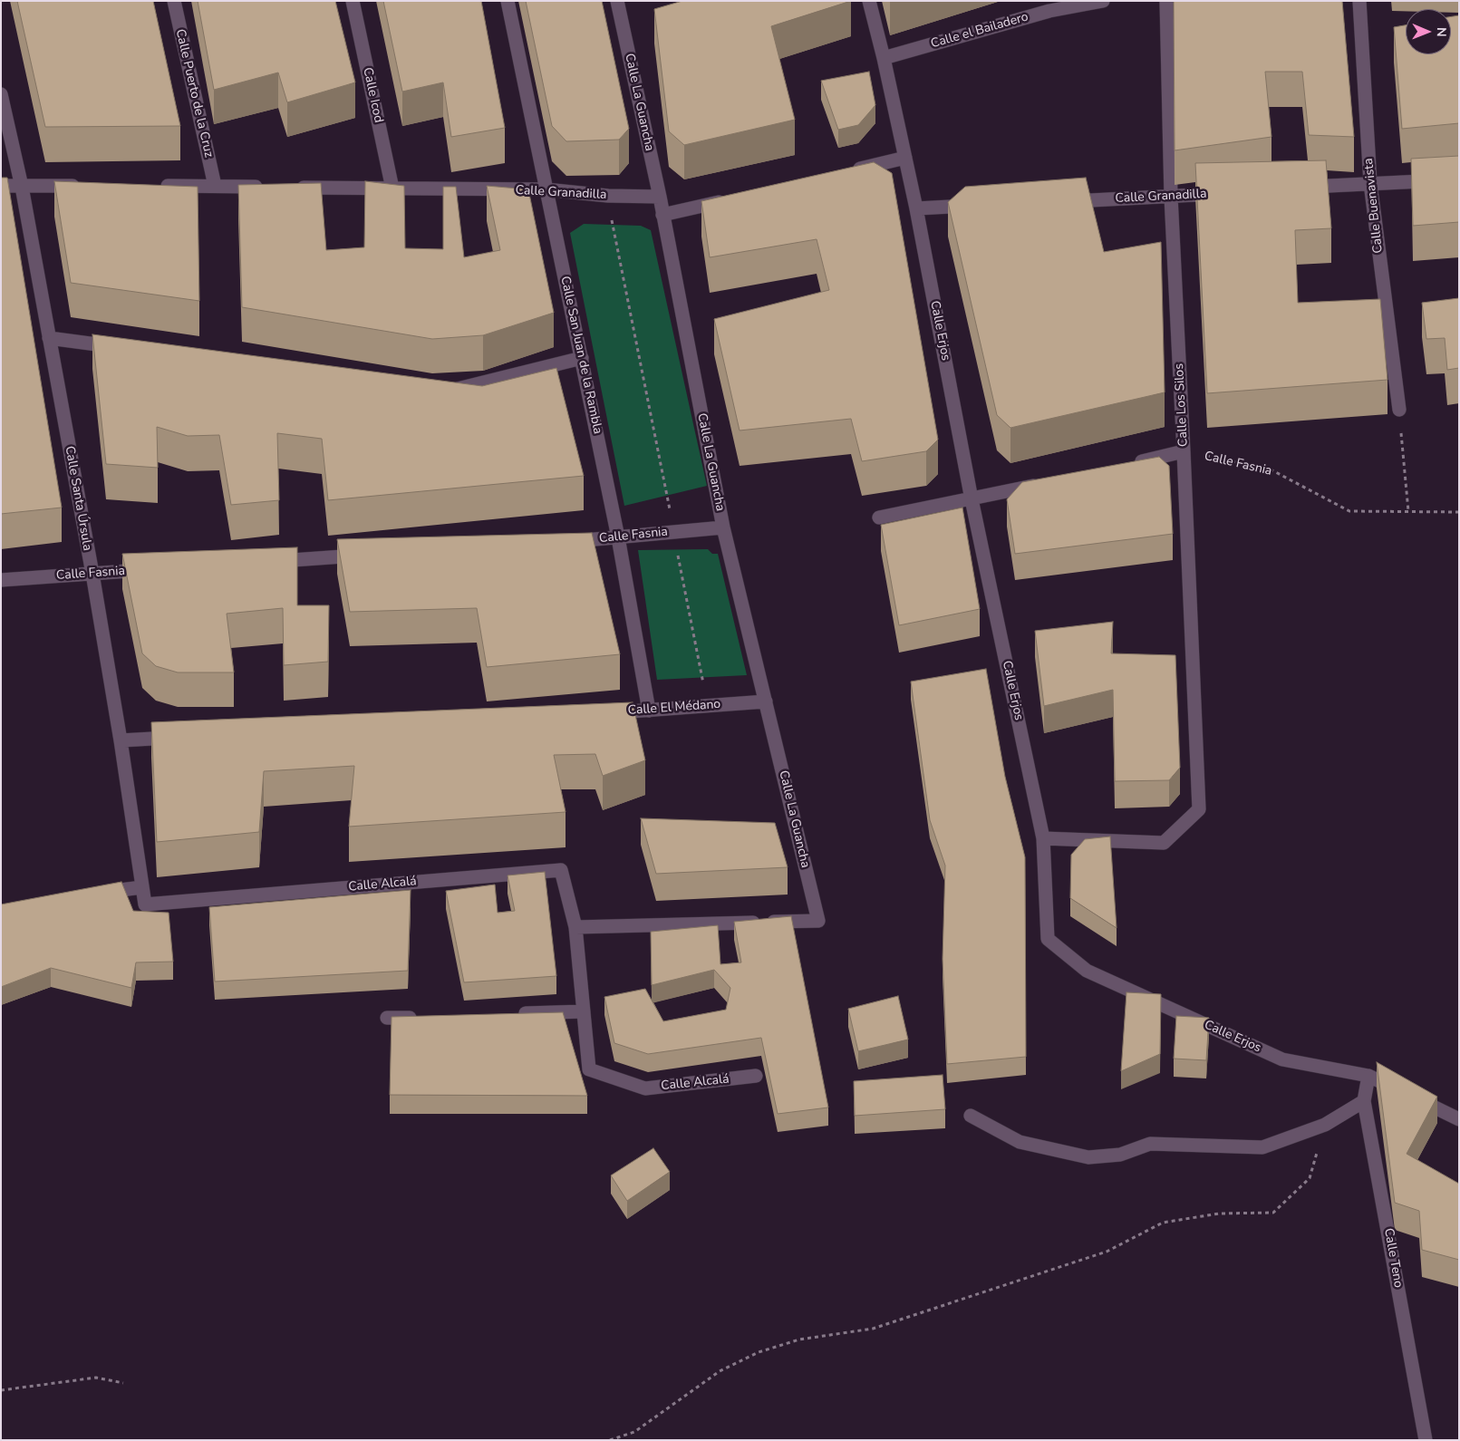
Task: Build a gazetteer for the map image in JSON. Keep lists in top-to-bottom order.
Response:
{
  "streets": {
    "street": [
      "Calle el Bailadero",
      "Calle Puerto de la Cruz",
      "Calle Icod",
      "Calle La Guancha",
      "Calle Granadilla",
      "Calle Buenavista",
      "Calle Erjos",
      "Calle San Juan de la Rambla",
      "Calle Los Silos",
      "Calle Fasnia",
      "Calle Santa Úrsula",
      "Calle El Médano",
      "Calle Alcalá",
      "Calle Teno"
    ]
  },
  "crossings": [
    ["Calle el Bailadero", "Calle Erjos"],
    ["Calle Icod", "Calle Granadilla"],
    ["Calle La Guancha", "Calle Granadilla"],
    ["Calle La Guancha", "Calle Fasnia"],
    ["Calle La Guancha", "Calle El Médano"],
    ["Calle La Guancha", "Calle Alcalá"],
    ["Calle Granadilla", "Calle San Juan de la Rambla"],
    ["Calle Granadilla", "Calle Los Silos"],
    ["Calle Erjos", "Calle Los Silos"],
    ["Calle Erjos", "Calle Teno"],
    ["Calle San Juan de la Rambla", "Calle Fasnia"],
    ["Calle San Juan de la Rambla", "Calle El Médano"],
    ["Calle Los Silos", "Calle Fasnia"],
    ["Calle Fasnia", "Calle Santa Úrsula"],
    ["Calle Santa Úrsula", "Calle Alcalá"]
  ],
  "north": "right"
}
